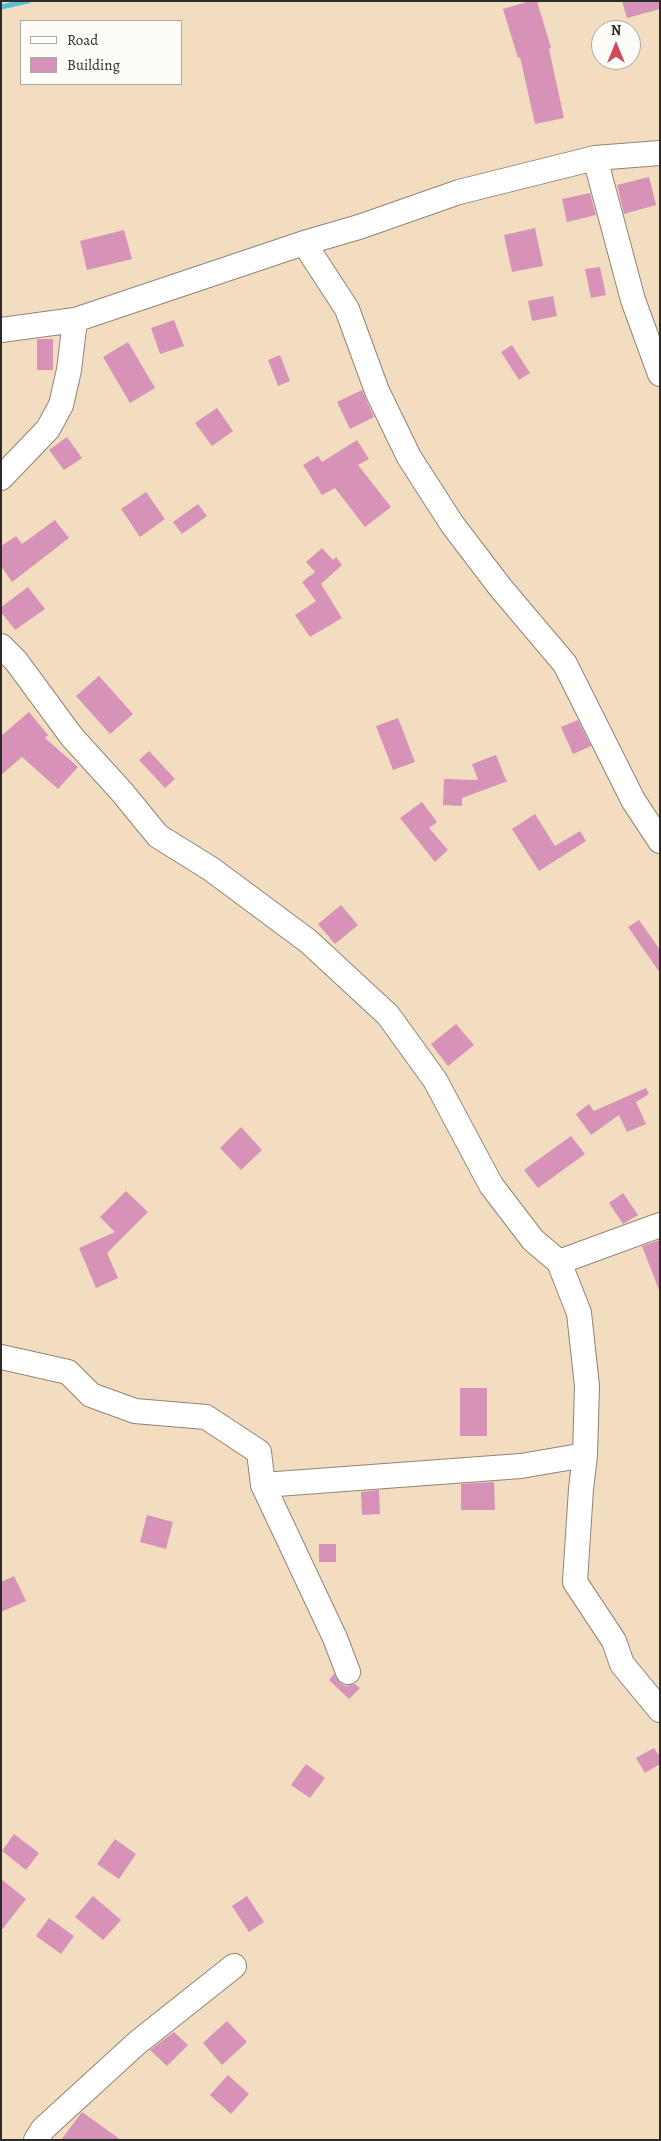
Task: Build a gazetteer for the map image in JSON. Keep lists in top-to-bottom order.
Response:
{
  "legend": ["Road", "Building"],
  "north": "top"
}
